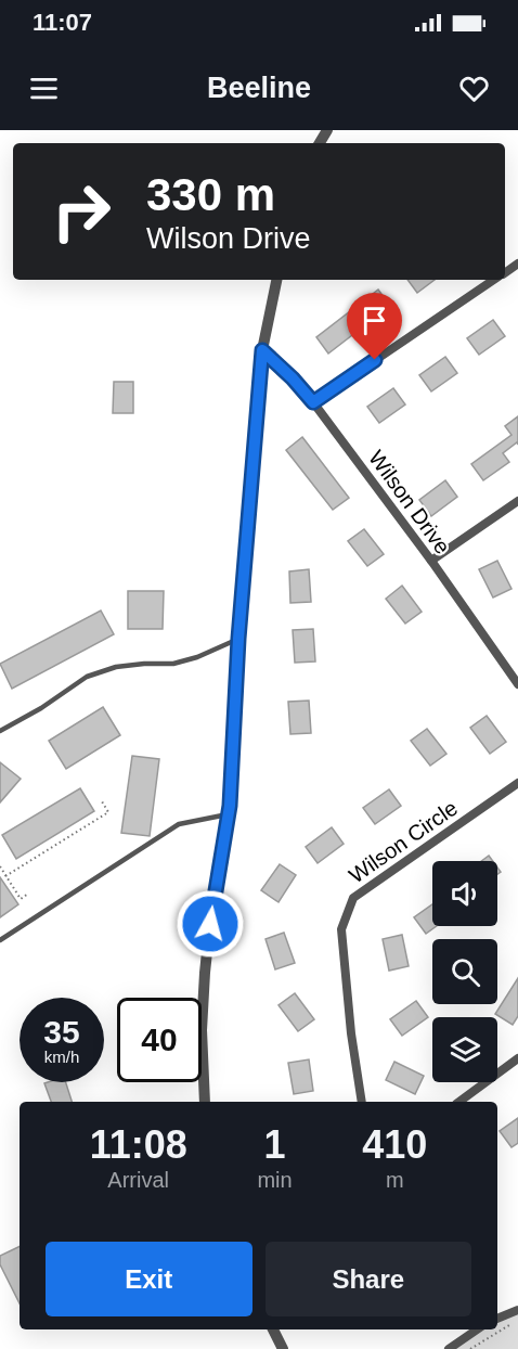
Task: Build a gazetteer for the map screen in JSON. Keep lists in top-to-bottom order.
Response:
{
  "streets": {
    "street": ["Wilson Drive", "Wilson Circle"]
  },
  "page": {
    "status": "11:07",
    "header": "Beeline",
    "turn": ["330 m", "Wilson Drive"],
    "speed": "35 km/h",
    "limit": "40",
    "eta": [
      "11:08",
      "Arrival",
      "1",
      "min",
      "410",
      "m"
    ],
    "buttons": ["Exit", "Share"]
  }
}
